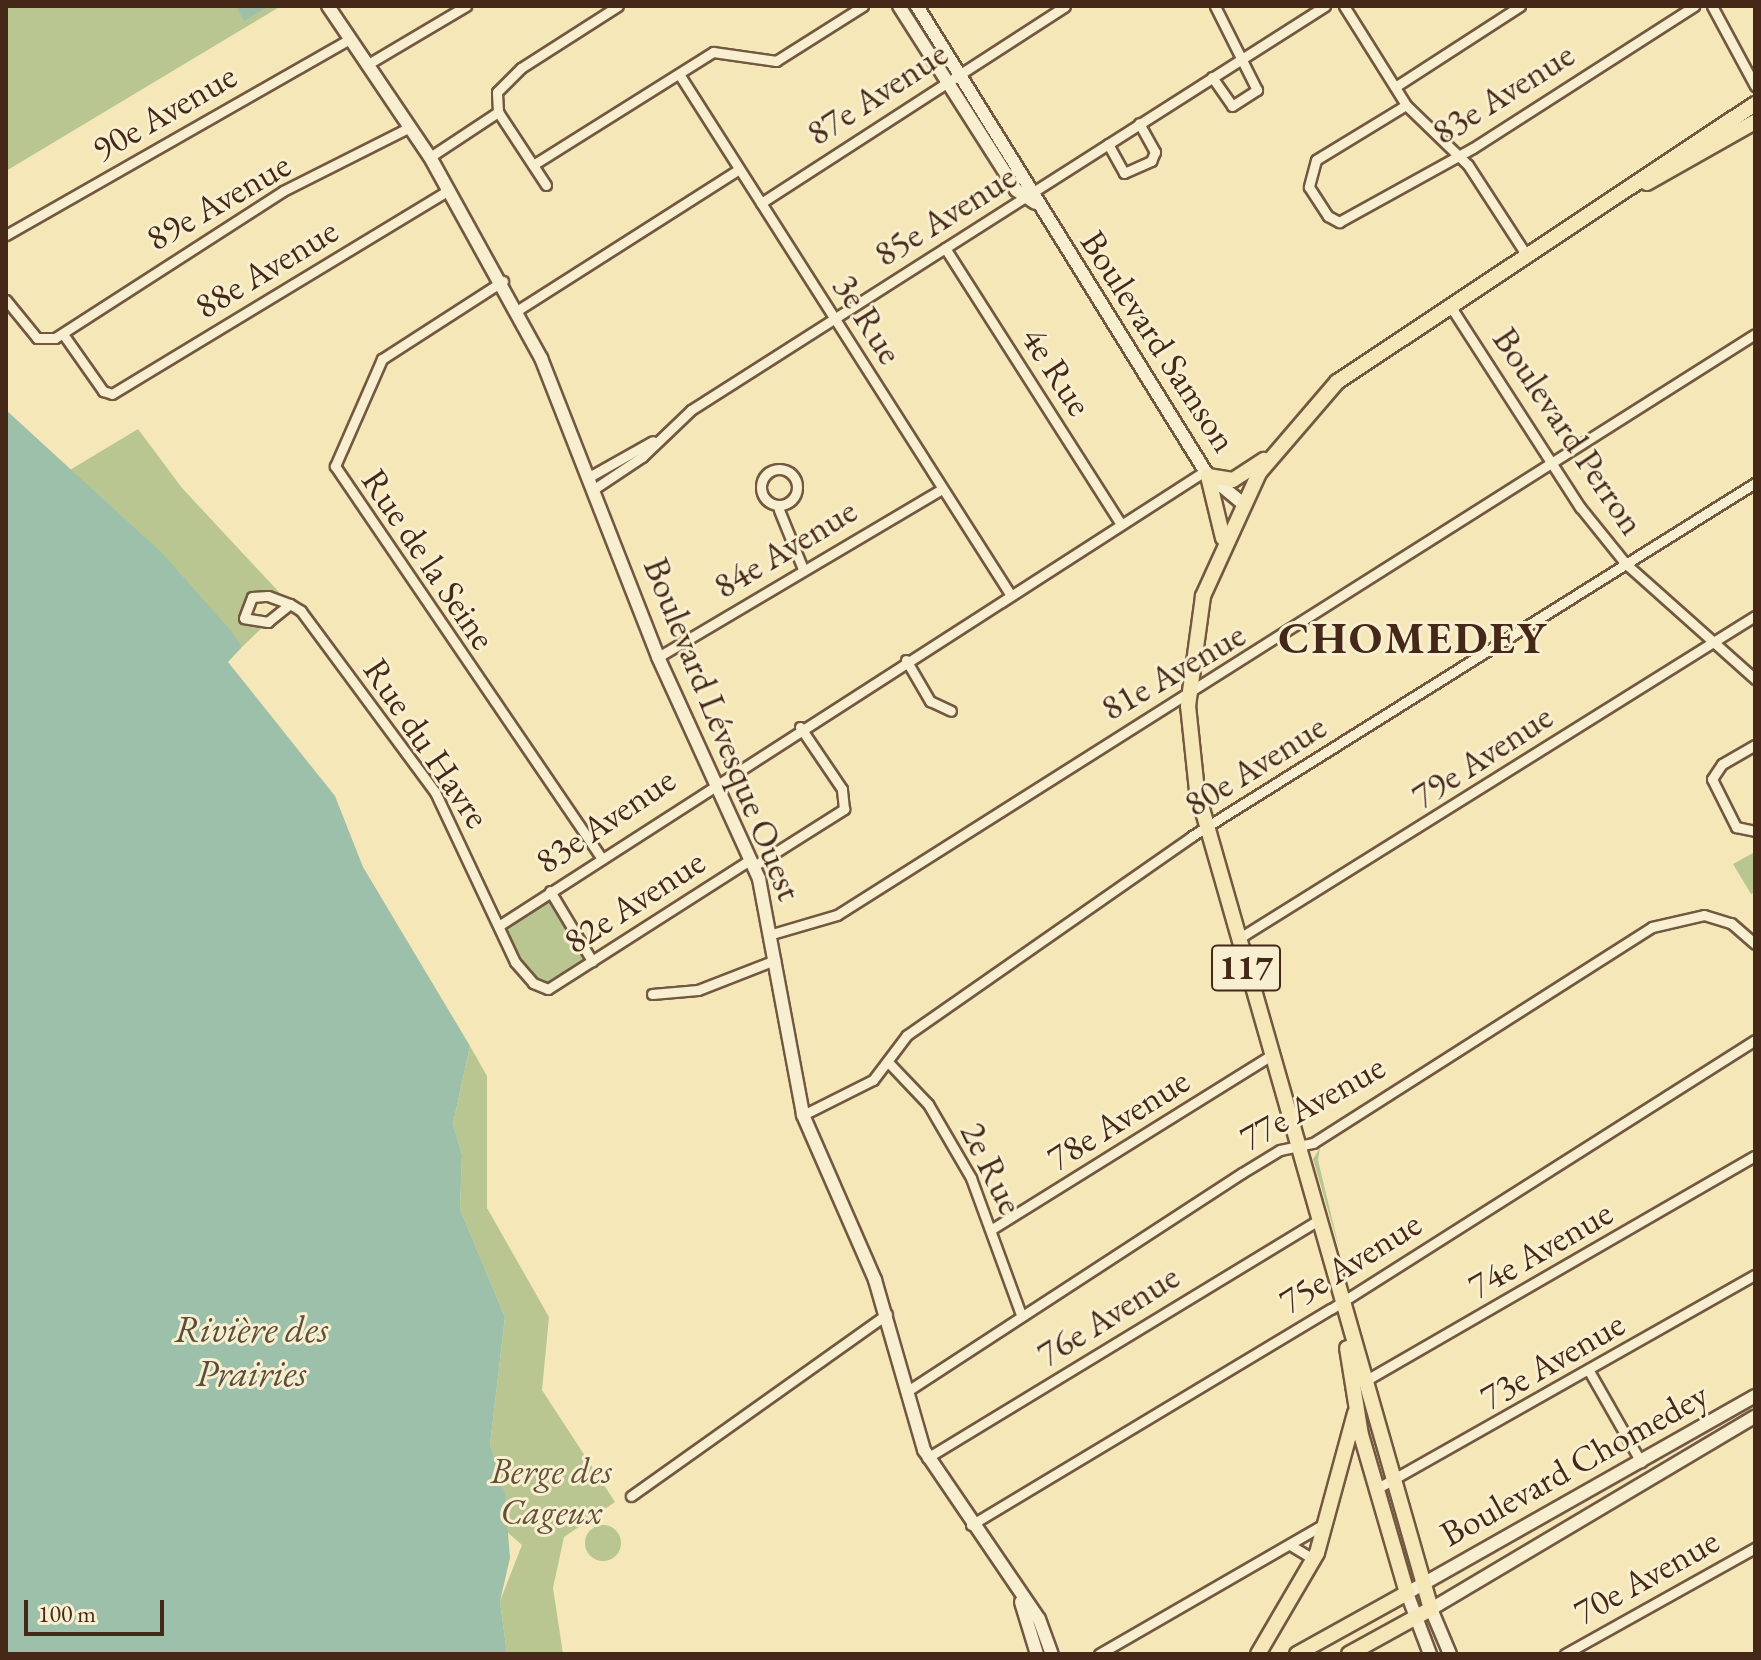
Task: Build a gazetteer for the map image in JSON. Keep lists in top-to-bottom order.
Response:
{
  "streets": {
    "main road": ["117"],
    "street": [
      "87e Avenue",
      "83e Avenue",
      "90e Avenue",
      "89e Avenue",
      "85e Avenue",
      "88e Avenue",
      "3e Rue",
      "Boulevard Samson",
      "4e Rue",
      "Boulevard Perron",
      "84e Avenue",
      "Rue de la Seine",
      "81e Avenue",
      "Boulevard Lévesque Ouest",
      "Rue du Havre",
      "79e Avenue",
      "80e Avenue",
      "82e Avenue",
      "77e Avenue",
      "78e Avenue",
      "2e Rue",
      "74e Avenue",
      "75e Avenue",
      "76e Avenue",
      "73e Avenue",
      "Boulevard Chomedey",
      "70e Avenue"
    ]
  },
  "crossings": [
    ["87e Avenue", "3e Rue"],
    ["87e Avenue", "Boulevard Samson"],
    ["83e Avenue", "3e Rue"],
    ["83e Avenue", "Boulevard Samson"],
    ["83e Avenue", "4e Rue"],
    ["83e Avenue", "Rue de la Seine"],
    ["83e Avenue", "Boulevard Lévesque Ouest"],
    ["83e Avenue", "Rue du Havre"],
    ["83e Avenue", "82e Avenue"],
    ["90e Avenue", "Boulevard Lévesque Ouest"],
    ["89e Avenue", "88e Avenue"],
    ["89e Avenue", "Boulevard Lévesque Ouest"],
    ["85e Avenue", "3e Rue"],
    ["85e Avenue", "Boulevard Samson"],
    ["85e Avenue", "4e Rue"],
    ["85e Avenue", "Boulevard Lévesque Ouest"],
    ["88e Avenue", "Boulevard Lévesque Ouest"],
    ["3e Rue", "84e Avenue"],
    ["Boulevard Samson", "117"],
    ["Boulevard Perron", "81e Avenue"],
    ["Boulevard Perron", "79e Avenue"],
    ["Boulevard Perron", "80e Avenue"],
    ["Boulevard Perron", "117"],
    ["84e Avenue", "Boulevard Lévesque Ouest"],
    ["Rue de la Seine", "Boulevard Lévesque Ouest"],
    ["81e Avenue", "Boulevard Lévesque Ouest"],
    ["81e Avenue", "117"],
    ["Boulevard Lévesque Ouest", "80e Avenue"],
    ["Boulevard Lévesque Ouest", "82e Avenue"],
    ["Boulevard Lévesque Ouest", "77e Avenue"],
    ["Boulevard Lévesque Ouest", "75e Avenue"],
    ["Boulevard Lévesque Ouest", "76e Avenue"],
    ["Rue du Havre", "82e Avenue"],
    ["79e Avenue", "117"],
    ["80e Avenue", "117"],
    ["80e Avenue", "2e Rue"],
    ["117", "77e Avenue"],
    ["117", "78e Avenue"],
    ["117", "74e Avenue"],
    ["117", "75e Avenue"],
    ["117", "76e Avenue"],
    ["117", "73e Avenue"],
    ["117", "Boulevard Chomedey"],
    ["77e Avenue", "2e Rue"],
    ["78e Avenue", "2e Rue"]
  ],
  "districts": ["CHOMEDEY"],
  "water": ["Rivière des Prairies"],
  "parks": ["Berge des Cageux"],
  "scale_bar": "100 m"
}
